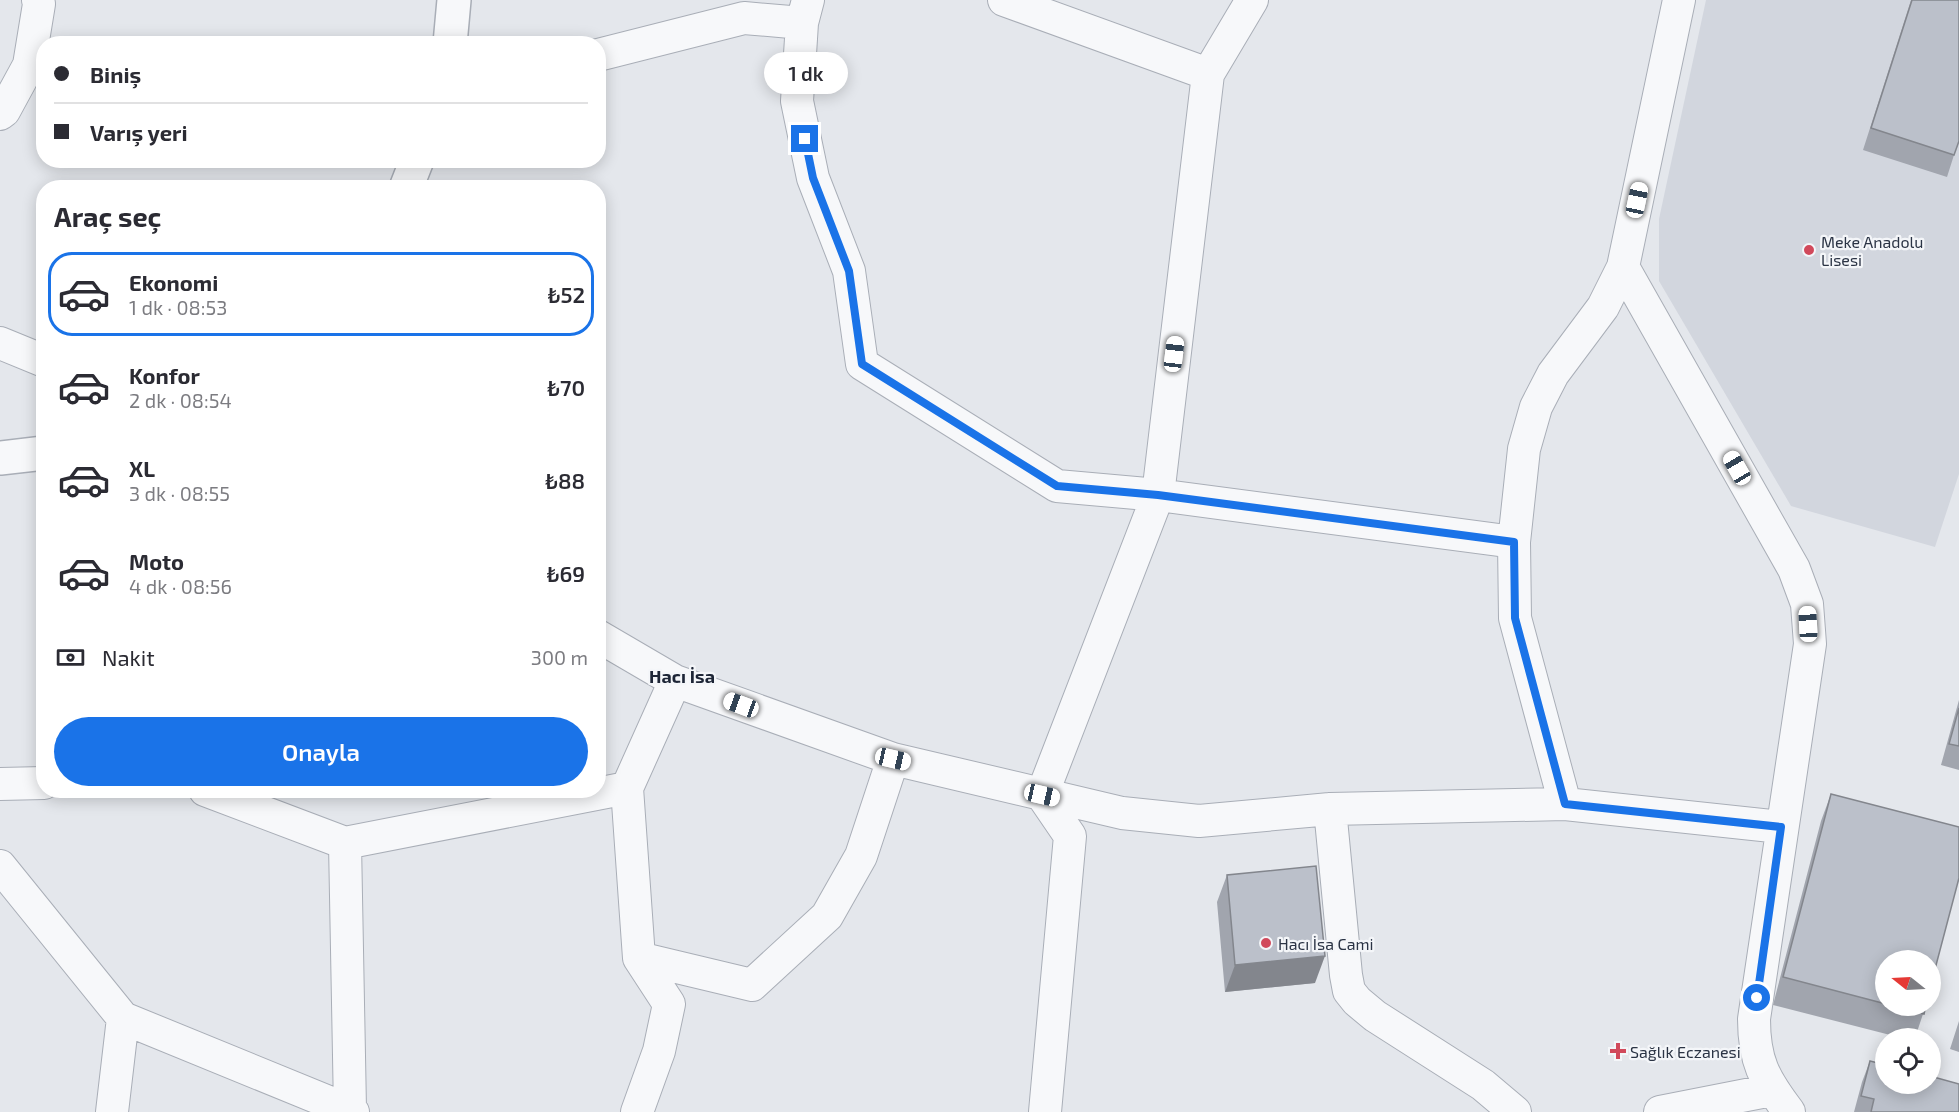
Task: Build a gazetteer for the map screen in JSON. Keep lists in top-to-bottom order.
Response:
{
  "districts": ["Hacı İsa"],
  "places": {
    "other": ["Meke Anadolu Lisesi", "Hacı İsa Cami"],
    "health": ["Sağlık Eczanesi"]
  },
  "north": "left",
  "page": {
    "banner": ["Biniş", "Varış yeri"],
    "bubble": "1 dk",
    "heading": "Araç seç",
    "list": [
      {
        "name": "Ekonomi",
        "note": "1 dk · 08:53",
        "value": "₺52"
      },
      {
        "name": "Konfor",
        "note": "2 dk · 08:54",
        "value": "₺70"
      },
      {
        "name": "XL",
        "note": "3 dk · 08:55",
        "value": "₺88"
      },
      {
        "name": "Moto",
        "note": "4 dk · 08:56",
        "value": "₺69"
      }
    ],
    "pay": ["Nakit", "300 m"],
    "buttons": "Onayla"
  }
}
